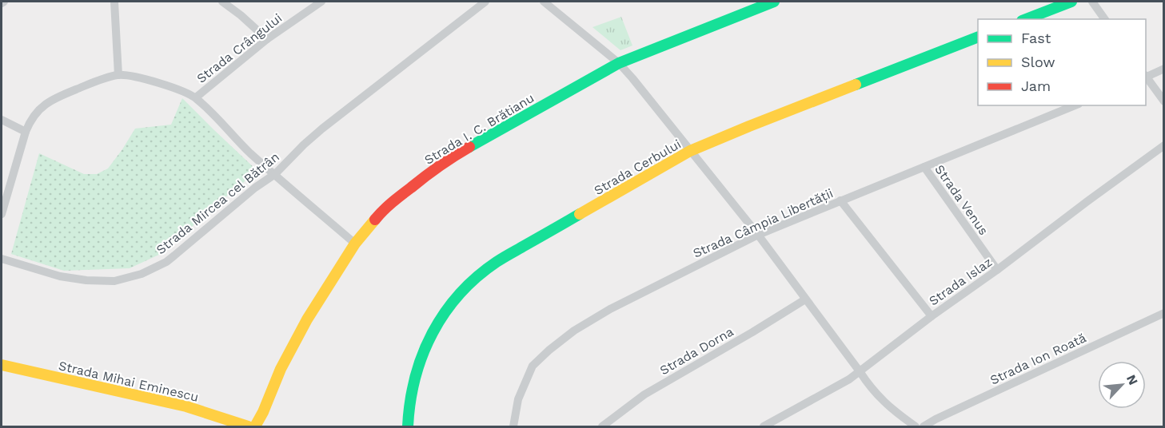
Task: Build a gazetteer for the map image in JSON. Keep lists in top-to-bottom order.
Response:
{
  "streets": {
    "street": [
      "Strada Crângului",
      "Strada I. C. Brătianu",
      "Strada Cerbului",
      "Strada Venus",
      "Strada Mircea cel Bătrân",
      "Strada Câmpia Libertății",
      "Strada Islaz",
      "Strada Dorna",
      "Strada Ion Roată",
      "Strada Mihai Eminescu"
    ]
  },
  "crossings": [
    ["Strada Venus", "Strada Câmpia Libertății"],
    ["Strada Venus", "Strada Islaz"]
  ],
  "legend": ["Fast", "Slow", "Jam"],
  "north": "top right"
}
